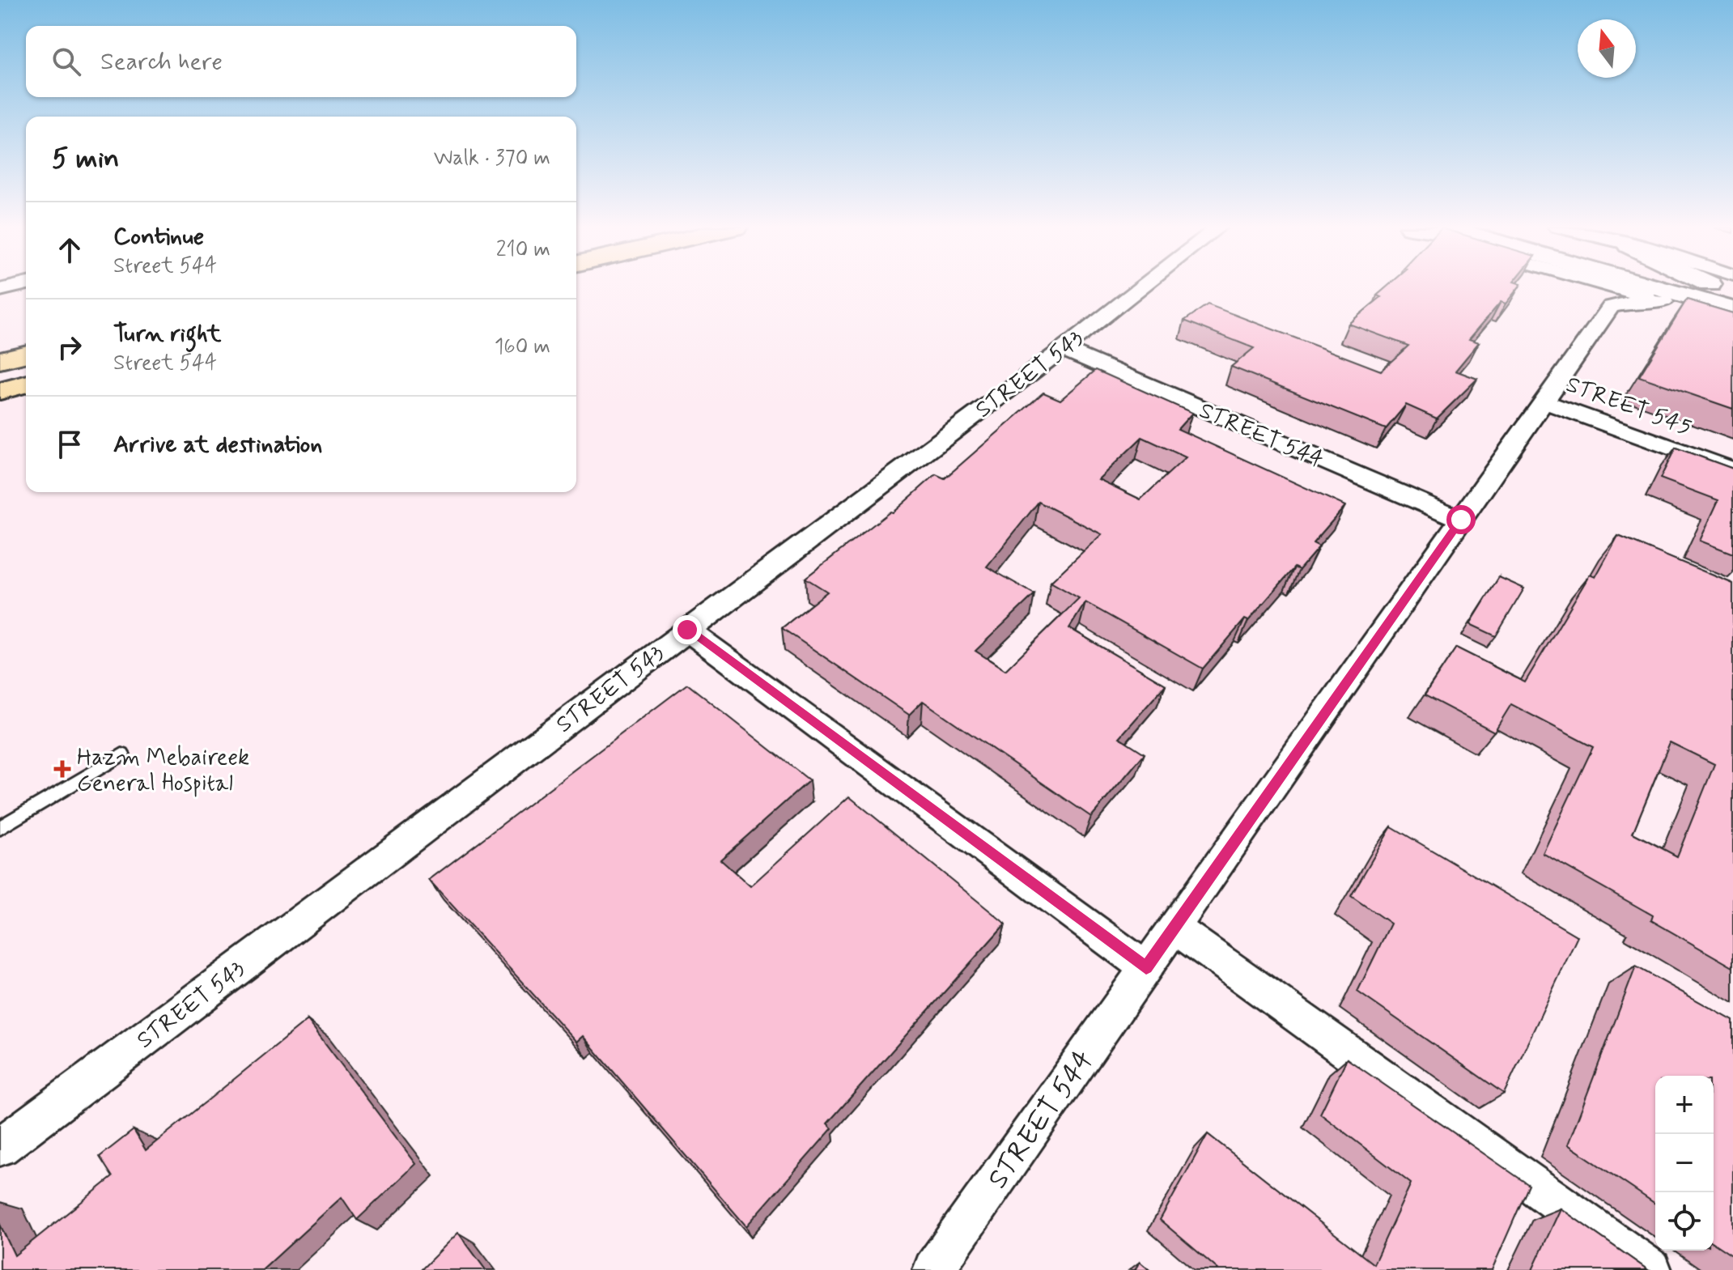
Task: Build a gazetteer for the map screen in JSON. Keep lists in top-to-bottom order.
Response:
{
  "streets": {
    "street": ["STREET 543", "STREET 545", "STREET 544"]
  },
  "crossings": [
    ["STREET 543", "STREET 544"],
    ["STREET 545", "STREET 544"]
  ],
  "places": {
    "health": ["Hazm Mebaireek General Hospital"]
  },
  "north": "top",
  "page": {
    "search": "Search here",
    "heading": ["5 min", "Walk · 370 m"],
    "list": [
      ["Continue", "Street 544", "210 m"],
      ["Turn right", "Street 544", "160 m"],
      "Arrive at destination"
    ],
    "map_buttons": ["+", "−"]
  }
}
